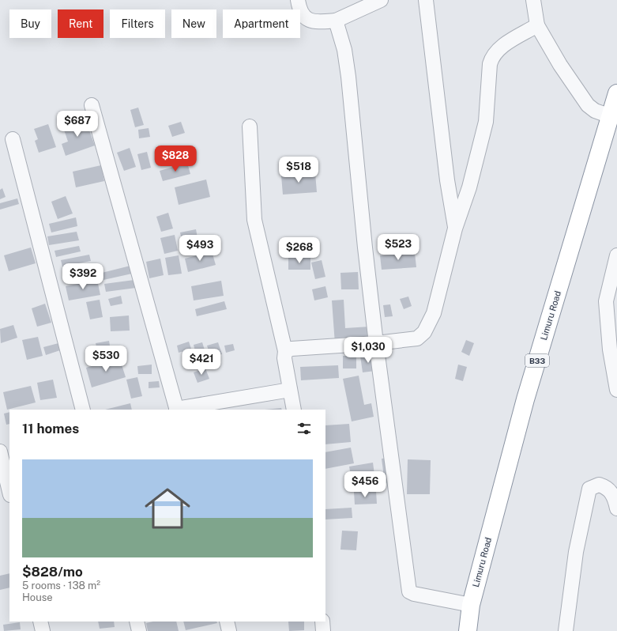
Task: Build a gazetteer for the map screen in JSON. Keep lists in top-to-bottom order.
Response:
{
  "streets": {
    "highway": ["Limuru Road", "B33"]
  },
  "page": {
    "chip": [
      "Buy",
      "Rent",
      "Filters",
      "New",
      "Apartment"
    ],
    "price": [
      "$687",
      "$828",
      "$518",
      "$523",
      "$493",
      "$268",
      "$392",
      "$1,030",
      "$530",
      "$421",
      "$456"
    ],
    "heading": "11 homes",
    "list": [
      {
        "name": "$828/mo",
        "note": "5 rooms · 138 m² · House"
      }
    ]
  }
}
